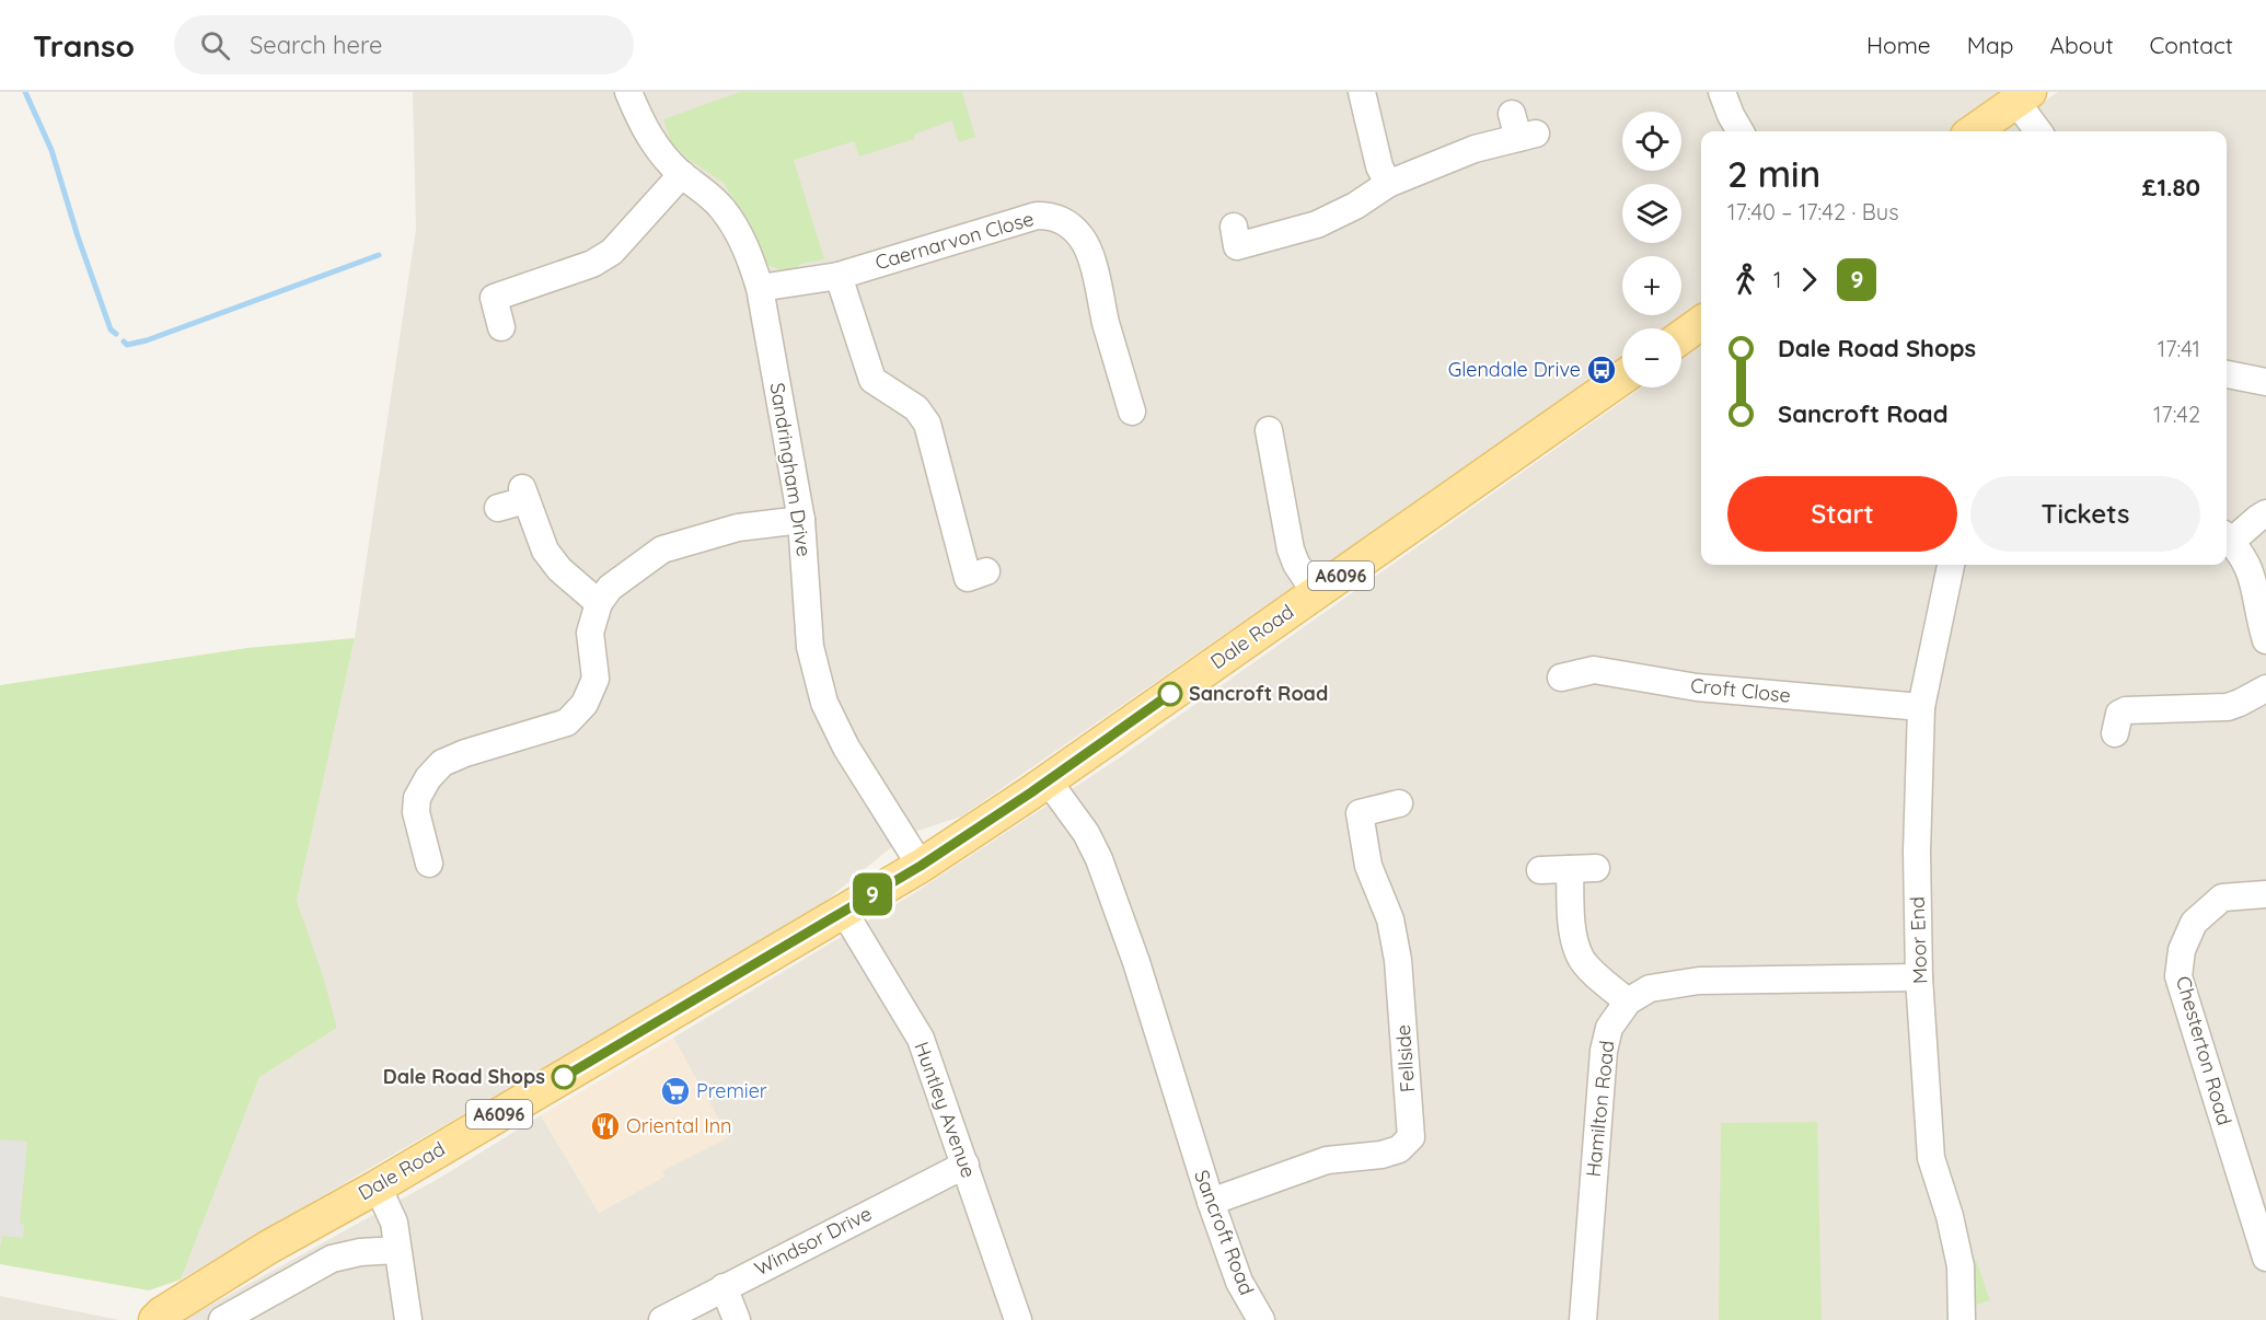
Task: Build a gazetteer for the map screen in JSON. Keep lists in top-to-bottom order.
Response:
{
  "streets": {
    "main road": ["A6096", "Dale Road"],
    "street": [
      "Caernarvon Close",
      "Sandringham Drive",
      "Croft Close",
      "Moor End",
      "Chesterton Road",
      "Fellside",
      "Hamilton Road",
      "Huntley Avenue",
      "Sancroft Road",
      "Windsor Drive"
    ]
  },
  "crossings": [
    ["Caernarvon Close", "Sandringham Drive"],
    ["Sandringham Drive", "Dale Road"],
    ["Dale Road", "Huntley Avenue"],
    ["Dale Road", "Sancroft Road"],
    ["Croft Close", "Moor End"],
    ["Fellside", "Sancroft Road"],
    ["Huntley Avenue", "Windsor Drive"]
  ],
  "places": {
    "bus stop": ["Glendale Drive"],
    "other": ["Sancroft Road", "Dale Road Shops"],
    "supermarket": ["Premier"],
    "restaurant": ["Oriental Inn"]
  },
  "lines": ["bus line 9"],
  "page": {
    "header": "Transo",
    "search": "Search here",
    "nav": [
      "Home",
      "Map",
      "About",
      "Contact"
    ],
    "on_map": "9",
    "map_buttons": ["+", "−"],
    "heading": ["2 min", "17:40 – 17:42 · Bus", "£1.80"],
    "legs": ["1", "9"],
    "list": [
      {
        "name": "Dale Road Shops",
        "value": "17:41"
      },
      {
        "name": "Sancroft Road",
        "value": "17:42"
      }
    ],
    "buttons": ["Start", "Tickets"]
  }
}
